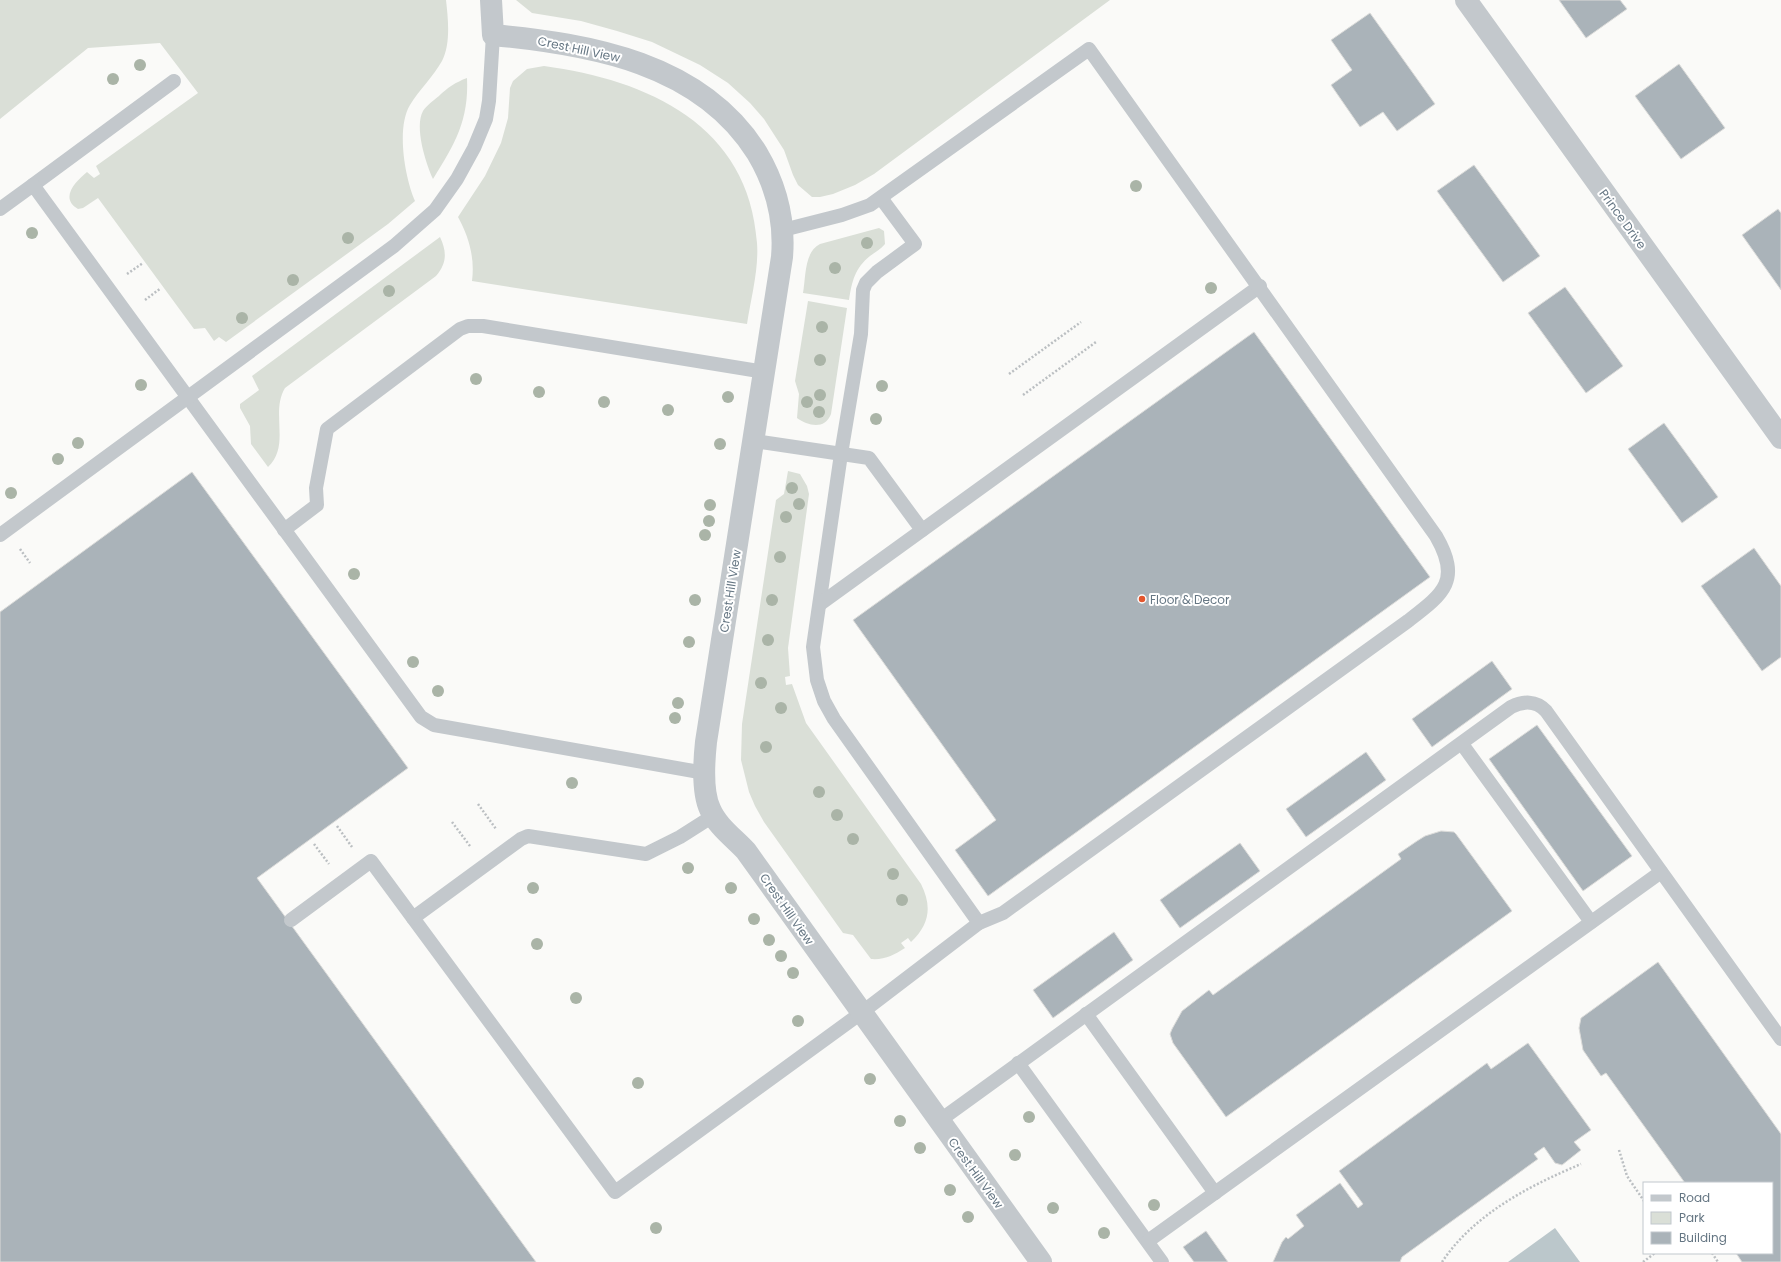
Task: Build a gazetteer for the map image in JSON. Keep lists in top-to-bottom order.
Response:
{
  "streets": {
    "street": ["Crest Hill View", "Prince Drive"]
  },
  "places": ["Floor & Decor"],
  "legend": ["Road", "Park", "Building"]
}
